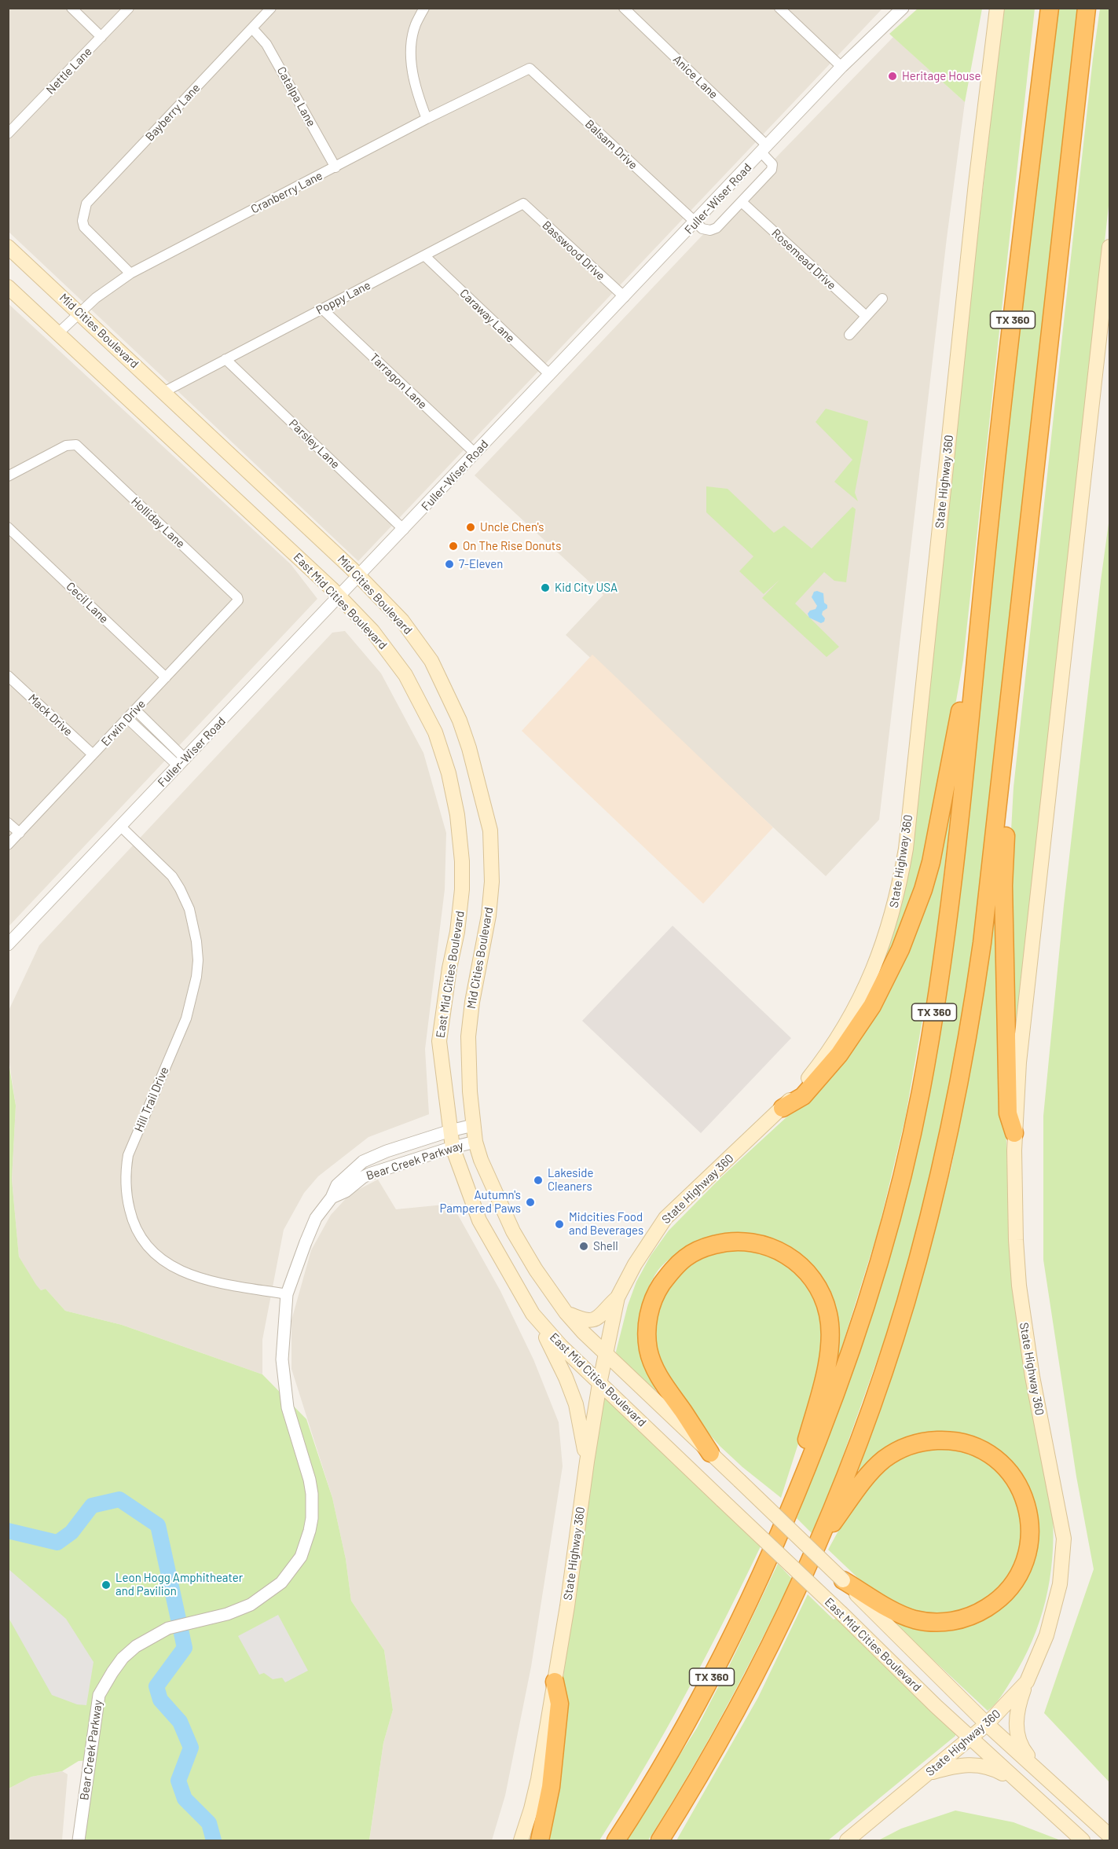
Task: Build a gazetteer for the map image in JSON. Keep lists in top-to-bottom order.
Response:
{
  "streets": {
    "highway": ["TX 360"],
    "main road": ["Mid Cities Boulevard", "State Highway 360", "East Mid Cities Boulevard"],
    "street": [
      "Nettle Lane",
      "Anice Lane",
      "Catalpa Lane",
      "Bayberry Lane",
      "Balsam Drive",
      "Cranberry Lane",
      "Fuller-Wiser Road",
      "Basswood Drive",
      "Rosemead Drive",
      "Poppy Lane",
      "Caraway Lane",
      "Tarragon Lane",
      "Parsley Lane",
      "Holliday Lane",
      "Cecil Lane",
      "Mack Drive",
      "Erwin Drive",
      "Hill Trail Drive",
      "Bear Creek Parkway"
    ]
  },
  "crossings": [
    ["Anice Lane", "Fuller-Wiser Road"],
    ["Catalpa Lane", "Bayberry Lane"],
    ["Catalpa Lane", "Cranberry Lane"],
    ["Bayberry Lane", "Cranberry Lane"],
    ["Balsam Drive", "Cranberry Lane"],
    ["Balsam Drive", "Fuller-Wiser Road"],
    ["Cranberry Lane", "Mid Cities Boulevard"],
    ["Cranberry Lane", "East Mid Cities Boulevard"],
    ["Fuller-Wiser Road", "Basswood Drive"],
    ["Fuller-Wiser Road", "Caraway Lane"],
    ["Fuller-Wiser Road", "Mid Cities Boulevard"],
    ["Fuller-Wiser Road", "Tarragon Lane"],
    ["Fuller-Wiser Road", "Parsley Lane"],
    ["Fuller-Wiser Road", "East Mid Cities Boulevard"],
    ["Fuller-Wiser Road", "Hill Trail Drive"],
    ["Basswood Drive", "Poppy Lane"],
    ["Poppy Lane", "Caraway Lane"],
    ["Poppy Lane", "Mid Cities Boulevard"],
    ["Poppy Lane", "Tarragon Lane"],
    ["Poppy Lane", "Parsley Lane"],
    ["Mid Cities Boulevard", "East Mid Cities Boulevard"],
    ["Mid Cities Boulevard", "Bear Creek Parkway"],
    ["State Highway 360", "East Mid Cities Boulevard"],
    ["Holliday Lane", "Erwin Drive"],
    ["East Mid Cities Boulevard", "Bear Creek Parkway"],
    ["Cecil Lane", "Erwin Drive"],
    ["Mack Drive", "Erwin Drive"],
    ["Hill Trail Drive", "Bear Creek Parkway"]
  ],
  "places": [
    "Heritage House",
    "Uncle Chen's",
    "On The Rise Donuts",
    "7-Eleven",
    "Kid City USA",
    "Lakeside Cleaners",
    "Autumn's Pampered Paws",
    "Midcities Food and Beverages",
    "Shell",
    "Leon Hogg Amphitheater and Pavilion"
  ]
}
